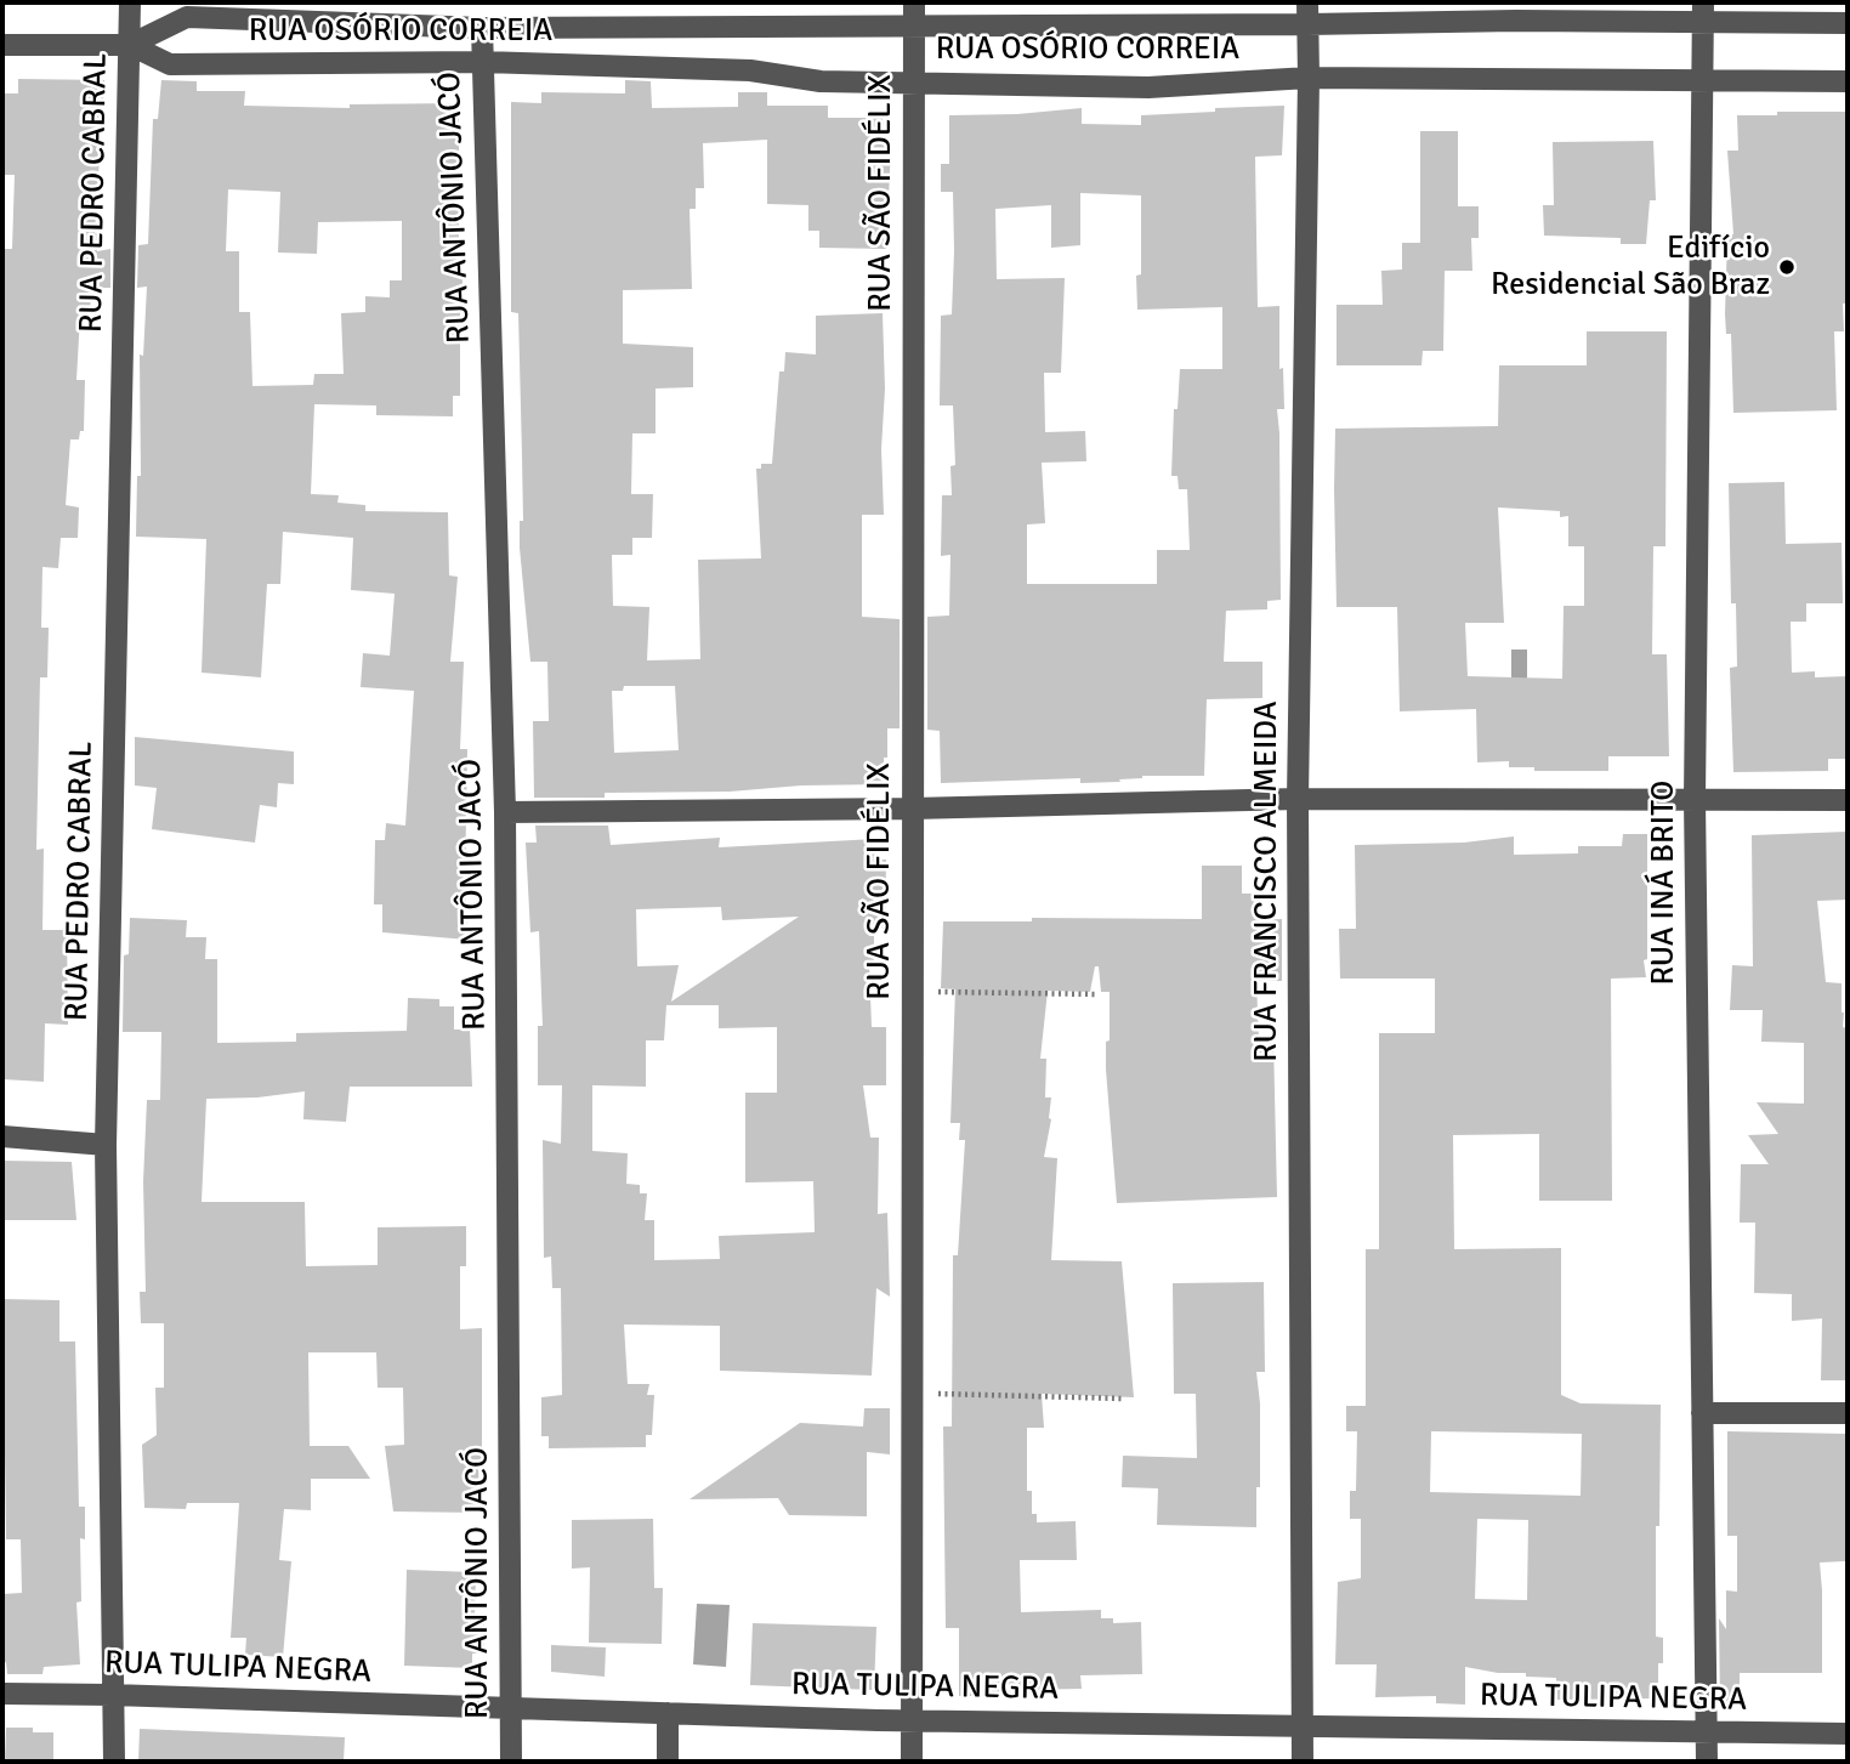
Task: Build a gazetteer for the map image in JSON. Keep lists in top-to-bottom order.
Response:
{
  "streets": {
    "street": [
      "RUA OSÓRIO CORREIA",
      "RUA PEDRO CABRAL",
      "RUA SÃO FIDÉLIX",
      "RUA ANTÔNIO JACÓ",
      "RUA FRANCISCO ALMEIDA",
      "RUA INÁ BRITO",
      "RUA TULIPA NEGRA"
    ]
  },
  "crossings": [
    ["RUA OSÓRIO CORREIA", "RUA PEDRO CABRAL"],
    ["RUA OSÓRIO CORREIA", "RUA SÃO FIDÉLIX"],
    ["RUA OSÓRIO CORREIA", "RUA ANTÔNIO JACÓ"],
    ["RUA OSÓRIO CORREIA", "RUA FRANCISCO ALMEIDA"],
    ["RUA OSÓRIO CORREIA", "RUA INÁ BRITO"],
    ["RUA PEDRO CABRAL", "RUA TULIPA NEGRA"],
    ["RUA SÃO FIDÉLIX", "RUA TULIPA NEGRA"],
    ["RUA ANTÔNIO JACÓ", "RUA TULIPA NEGRA"],
    ["RUA FRANCISCO ALMEIDA", "RUA TULIPA NEGRA"],
    ["RUA INÁ BRITO", "RUA TULIPA NEGRA"]
  ],
  "places": ["Edifício Residencial São Braz"]
}
